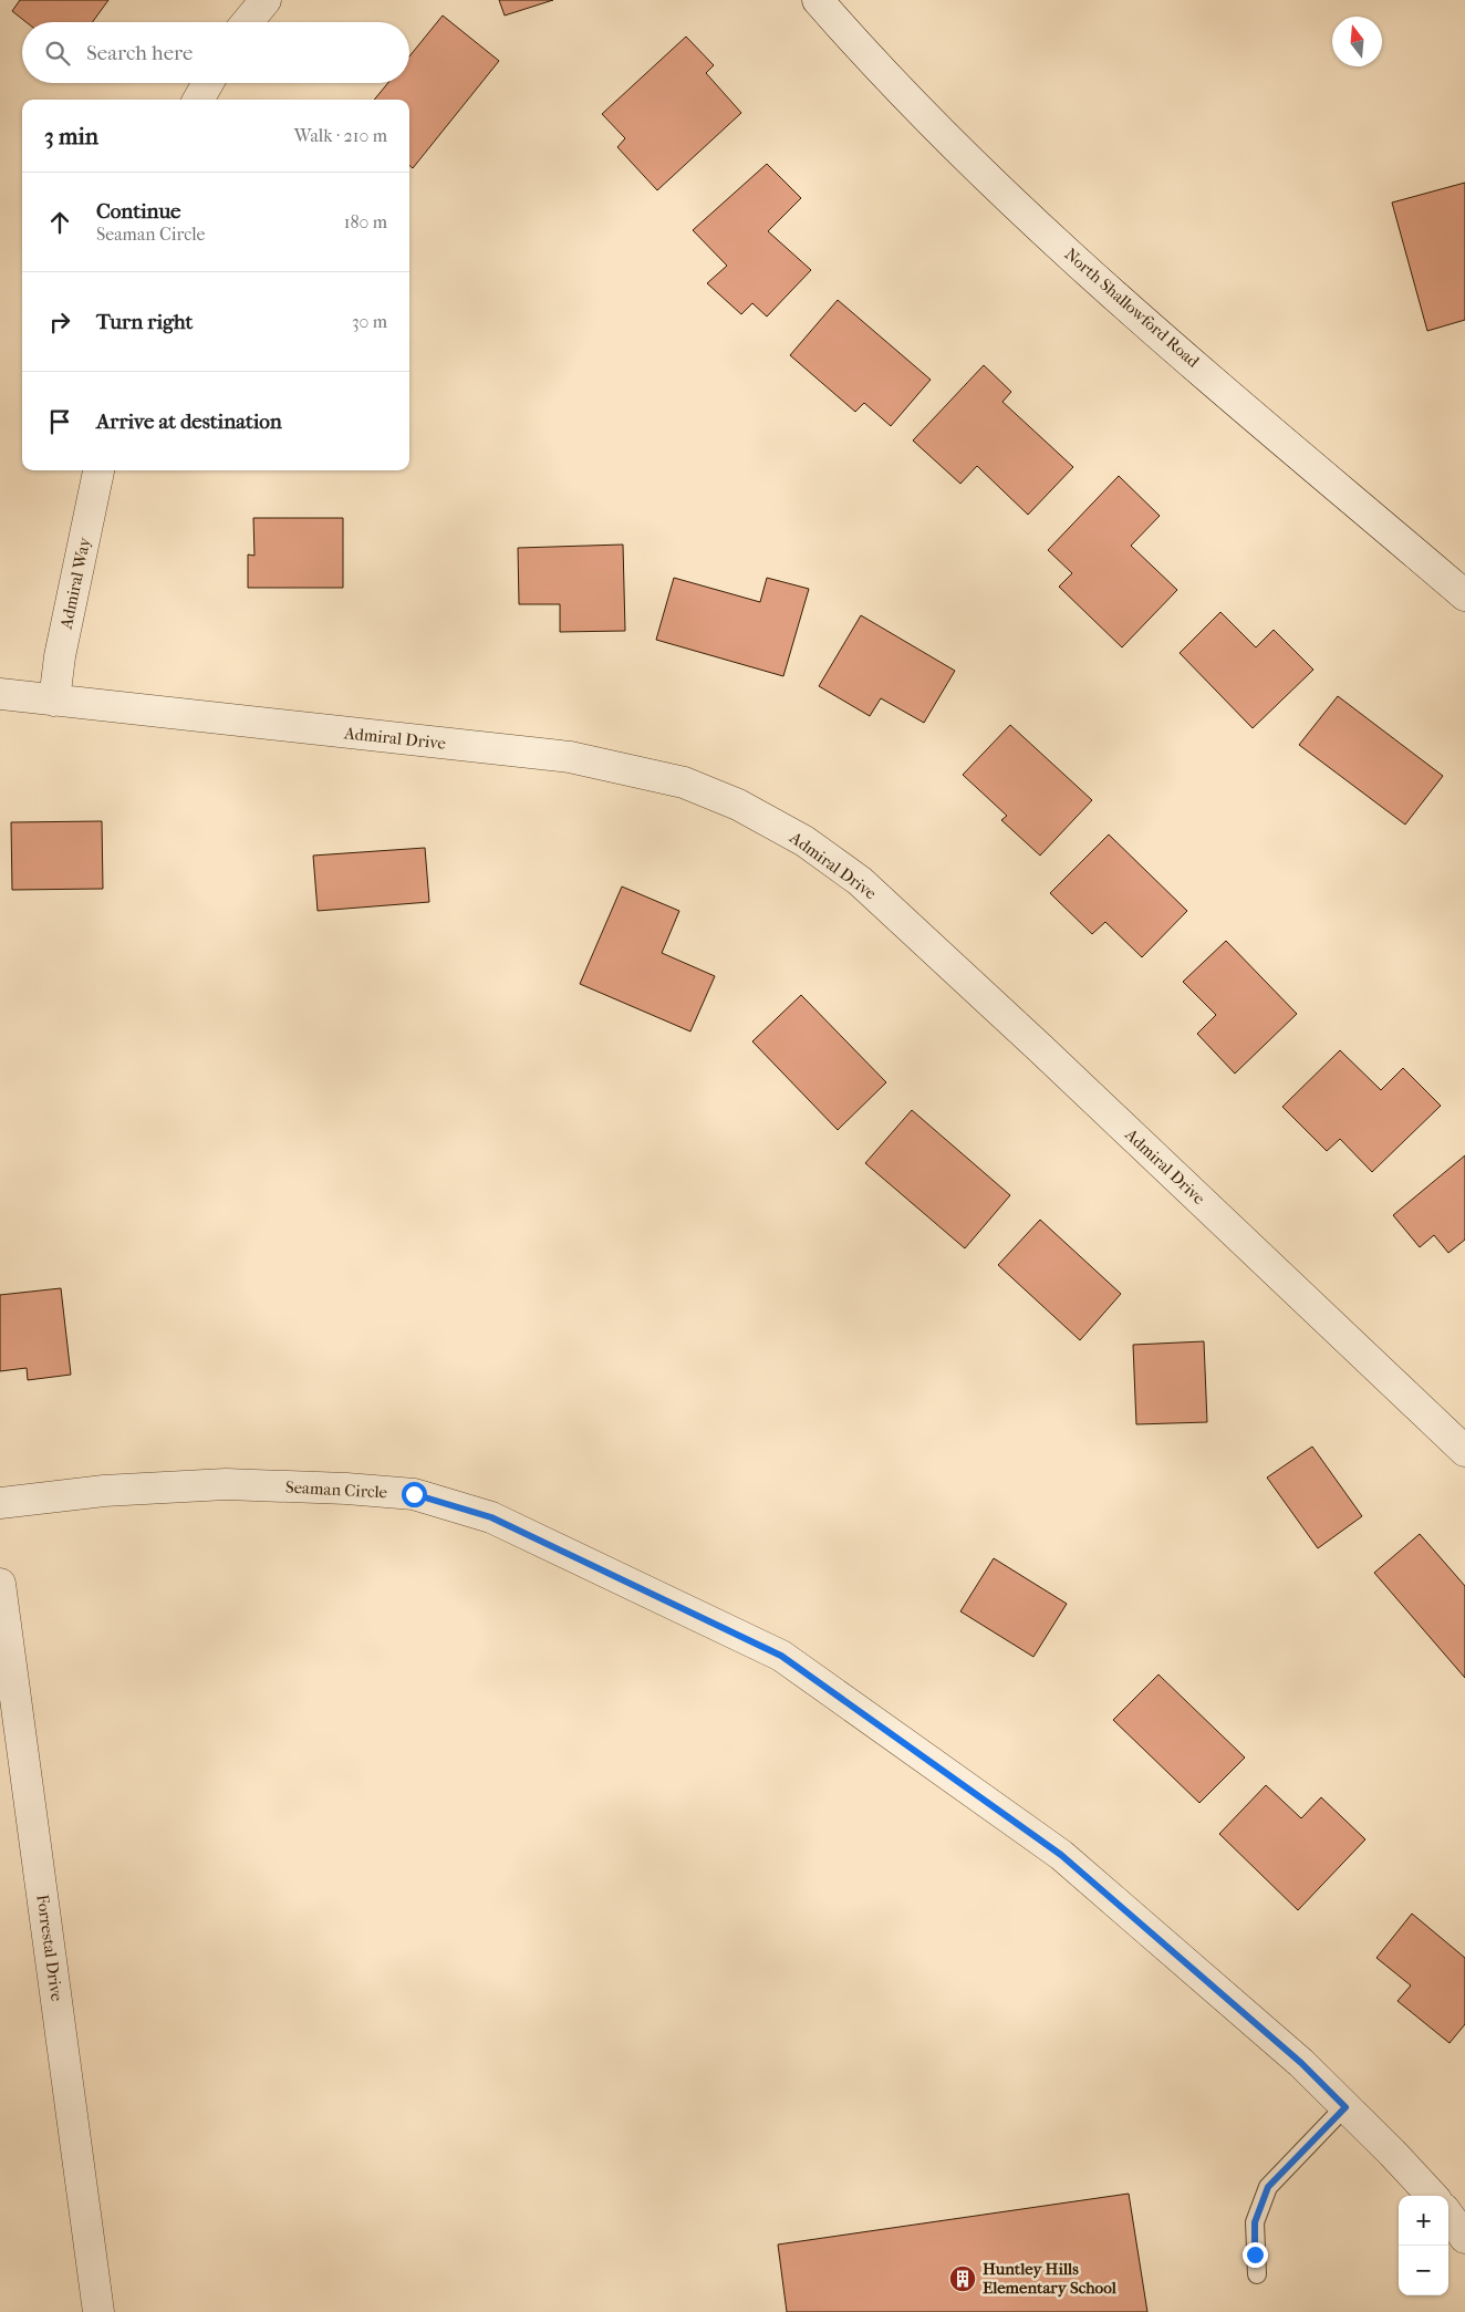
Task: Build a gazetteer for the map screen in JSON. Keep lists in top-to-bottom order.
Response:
{
  "streets": {
    "street": [
      "North Shallowford Road",
      "Admiral Way",
      "Admiral Drive",
      "Seaman Circle",
      "Forrestal Drive"
    ]
  },
  "crossings": [
    ["Admiral Way", "Admiral Drive"]
  ],
  "places": {
    "building": ["Huntley Hills Elementary School"]
  },
  "north": "top",
  "page": {
    "search": "Search here",
    "heading": ["3 min", "Walk · 210 m"],
    "list": [
      ["Continue", "Seaman Circle", "180 m"],
      ["Turn right", "30 m"],
      "Arrive at destination"
    ],
    "map_buttons": ["+", "−"]
  }
}
